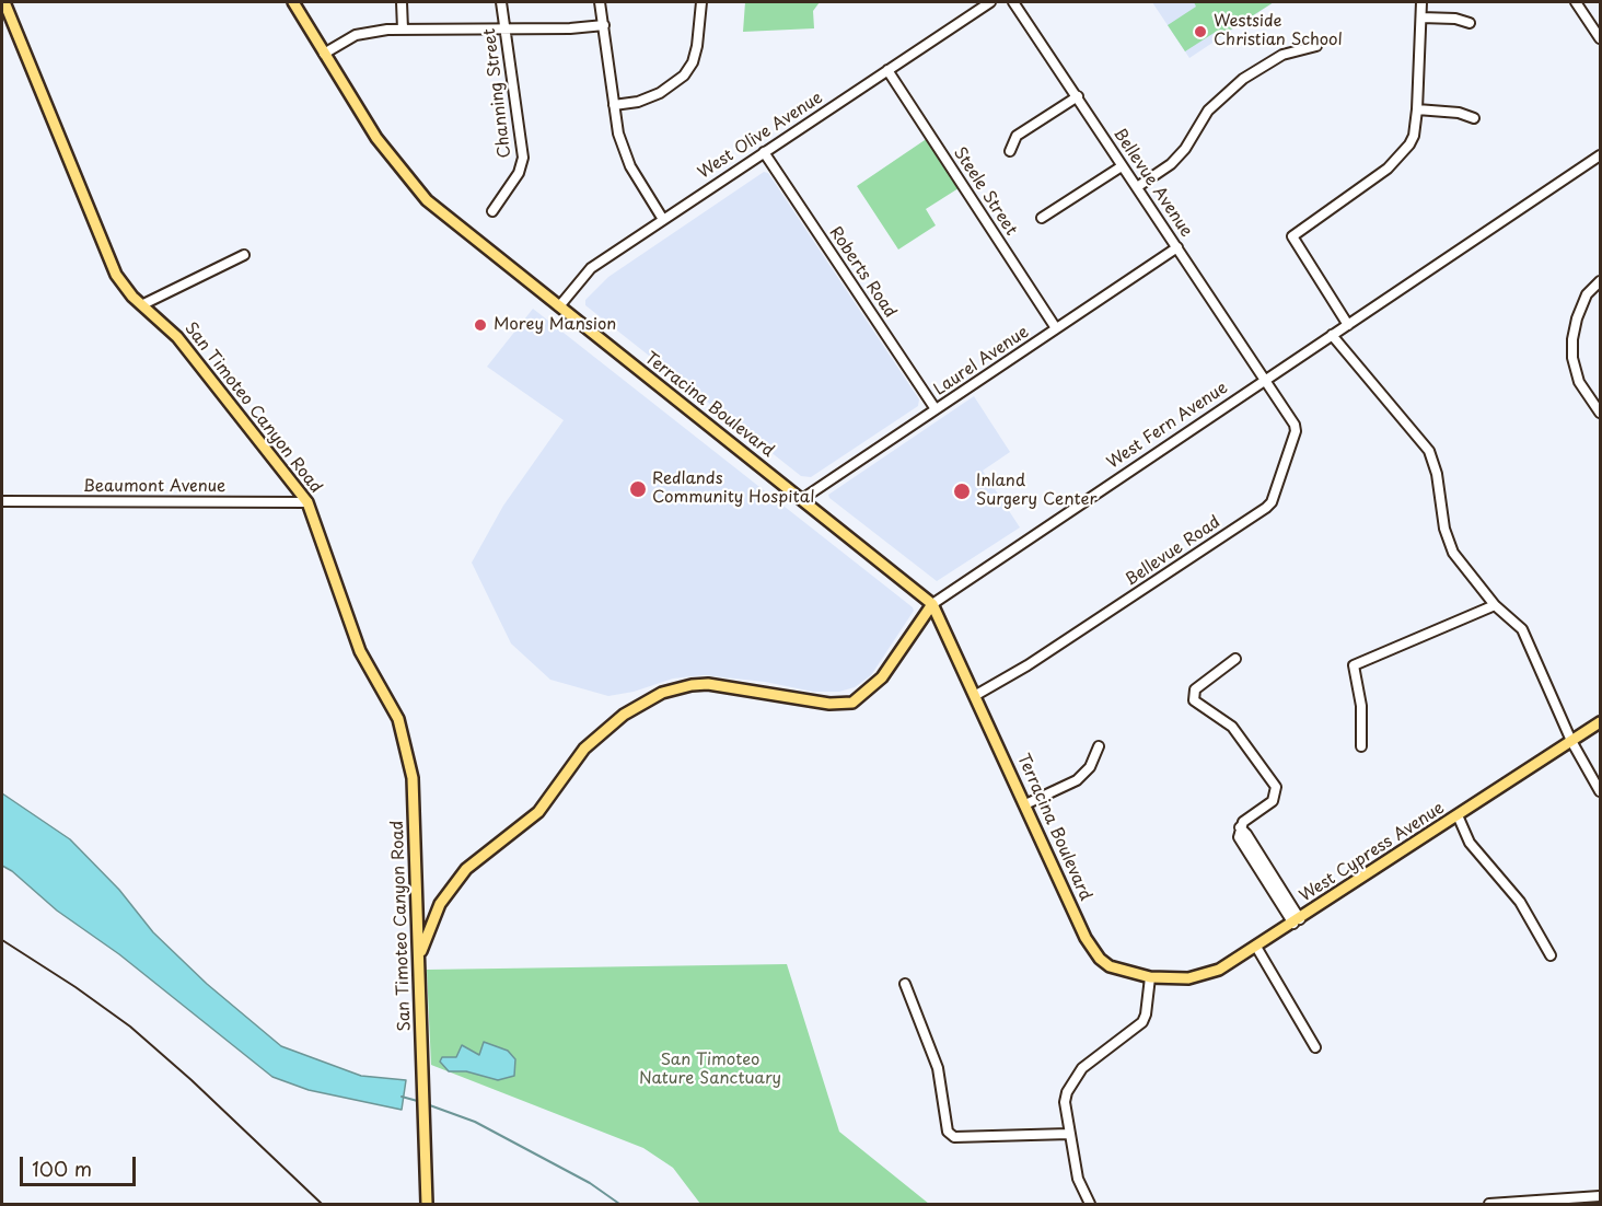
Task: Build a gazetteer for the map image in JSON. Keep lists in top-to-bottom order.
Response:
{
  "streets": {
    "main road": [
      "Terracina Boulevard",
      "San Timoteo Canyon Road",
      "West Fern Avenue",
      "West Cypress Avenue"
    ],
    "street": [
      "Channing Street",
      "West Olive Avenue",
      "Bellevue Avenue",
      "Steele Street",
      "Roberts Road",
      "Laurel Avenue",
      "Beaumont Avenue",
      "Bellevue Road"
    ]
  },
  "crossings": [
    ["West Olive Avenue", "Steele Street"],
    ["West Olive Avenue", "Roberts Road"],
    ["West Olive Avenue", "Terracina Boulevard"],
    ["Bellevue Avenue", "Laurel Avenue"],
    ["Bellevue Avenue", "West Fern Avenue"],
    ["Bellevue Avenue", "Bellevue Road"],
    ["Steele Street", "Laurel Avenue"],
    ["Roberts Road", "Laurel Avenue"],
    ["Laurel Avenue", "Terracina Boulevard"],
    ["Terracina Boulevard", "West Fern Avenue"],
    ["Terracina Boulevard", "Bellevue Road"],
    ["Terracina Boulevard", "West Cypress Avenue"],
    ["San Timoteo Canyon Road", "West Fern Avenue"],
    ["San Timoteo Canyon Road", "Beaumont Avenue"],
    ["West Fern Avenue", "Bellevue Road"]
  ],
  "parks": ["San Timoteo Nature Sanctuary"],
  "places": [
    "Westside Christian School",
    "Morey Mansion",
    "Redlands Community Hospital",
    "Inland Surgery Center"
  ],
  "scale_bar": "100 m"
}
